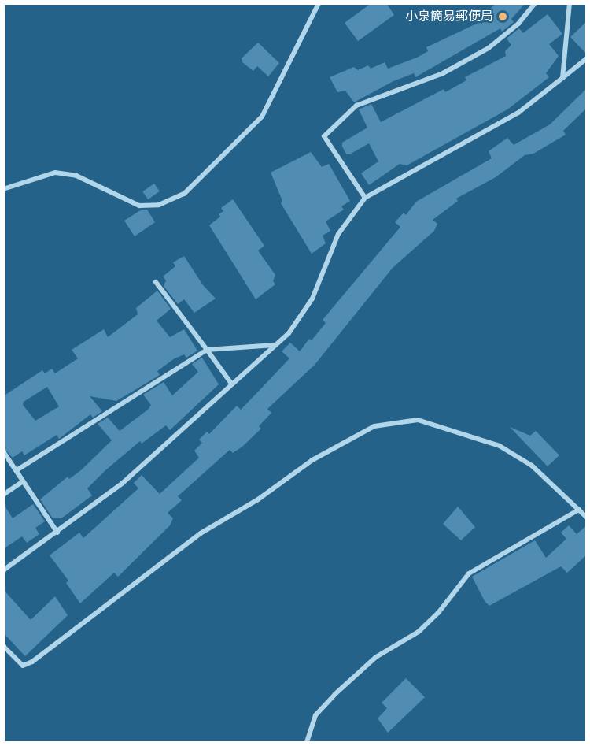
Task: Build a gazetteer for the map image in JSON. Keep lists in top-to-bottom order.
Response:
{
  "places": ["小泉簡易郵便局"]
}
